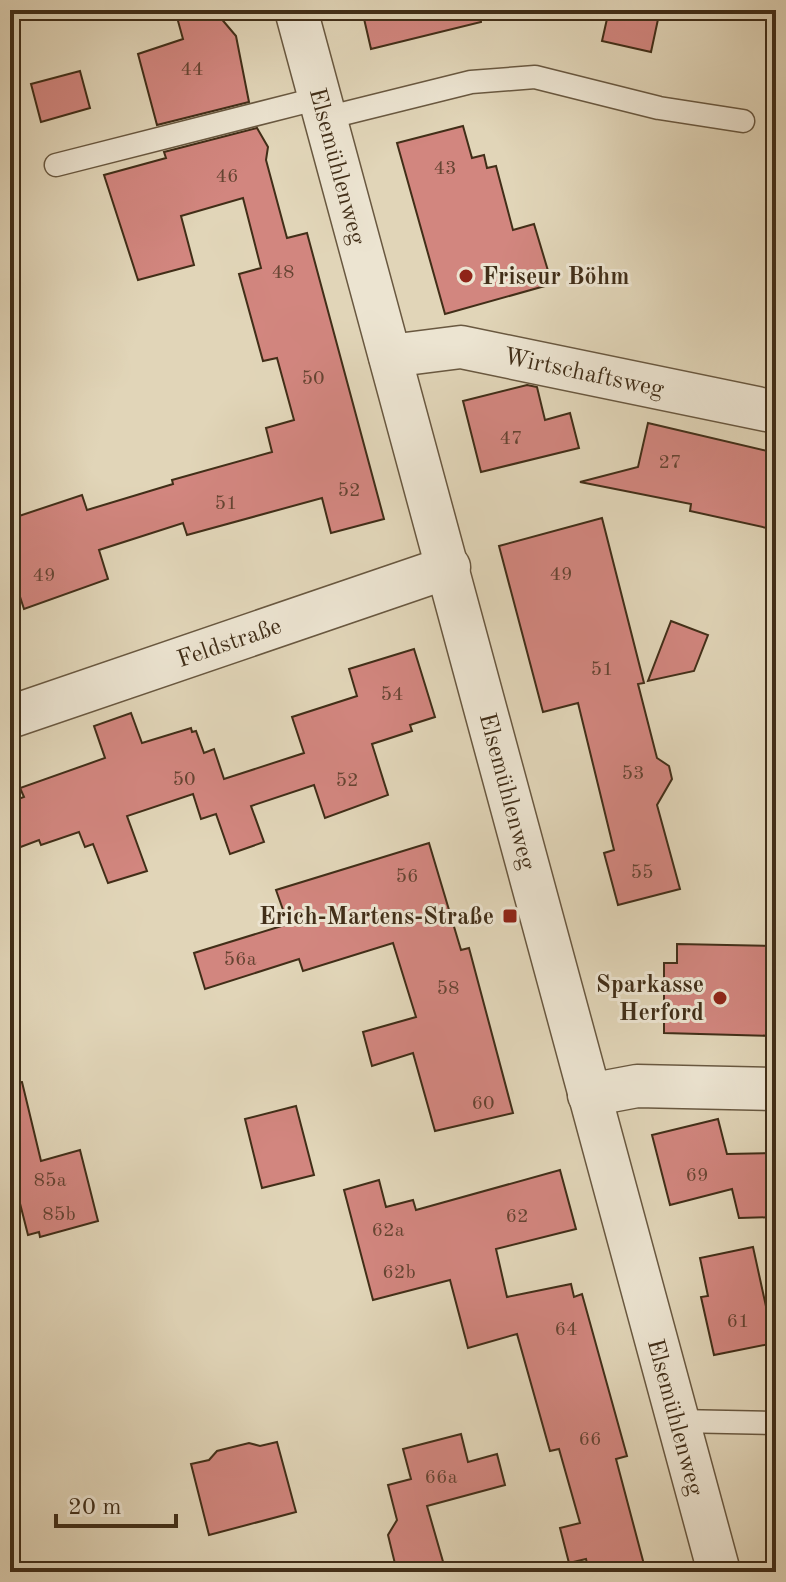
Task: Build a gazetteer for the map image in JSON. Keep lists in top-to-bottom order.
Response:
{
  "streets": {
    "street": ["Elsemühlenweg", "Wirtschaftsweg", "Feldstraße"]
  },
  "crossings": [
    ["Elsemühlenweg", "Wirtschaftsweg"],
    ["Elsemühlenweg", "Feldstraße"]
  ],
  "places": {
    "other": ["Friseur Böhm", "Sparkasse Herford"],
    "transit": ["Erich-Martens-Straße"]
  },
  "house_numbers": [
    "44",
    "43",
    "46",
    "48",
    "50",
    "47",
    "27",
    "52",
    "51",
    "49",
    "49",
    "51",
    "54",
    "53",
    "50",
    "52",
    "55",
    "56",
    "56a",
    "58",
    "60",
    "69",
    "85a",
    "85b",
    "62",
    "62a",
    "62b",
    "61",
    "64",
    "66",
    "66a"
  ],
  "scale_bar": "20 m"
}
